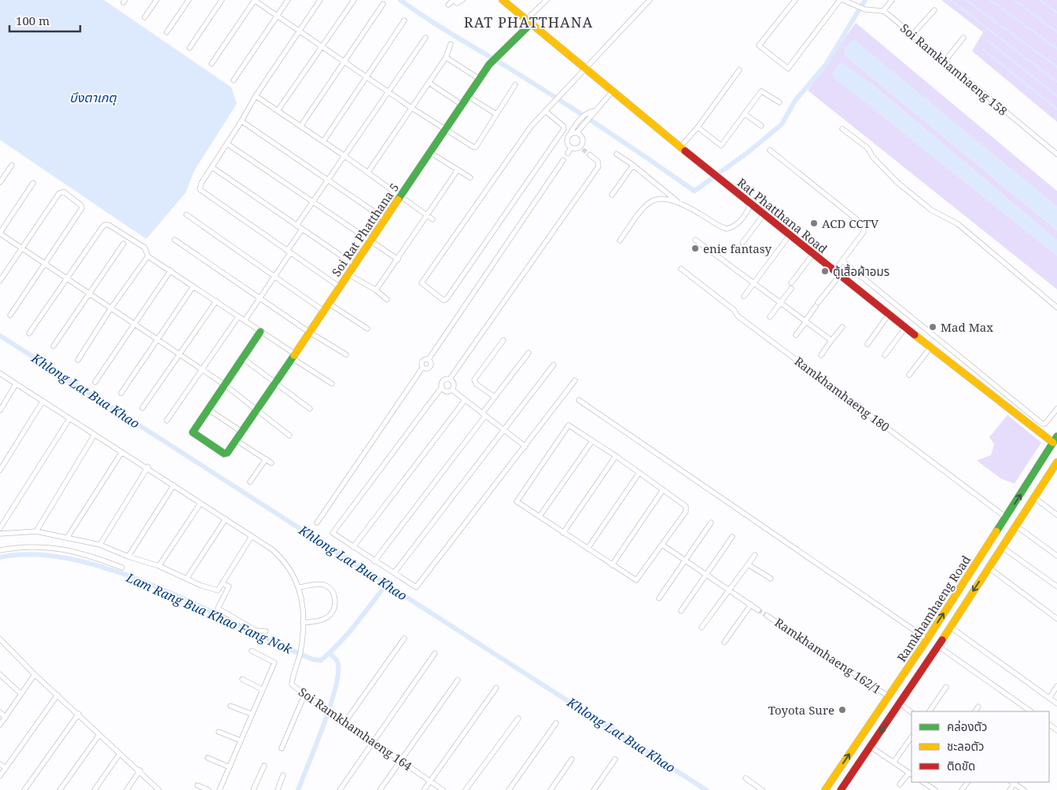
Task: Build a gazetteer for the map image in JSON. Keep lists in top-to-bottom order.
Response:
{
  "streets": {
    "street": [
      "Soi Ramkhamhaeng 158",
      "Rat Phatthana Road",
      "Soi Rat Phatthana 5",
      "Ramkhamhaeng 180",
      "Ramkhamhaeng Road",
      "Ramkhamhaeng 162/1",
      "Soi Ramkhamhaeng 164"
    ]
  },
  "crossings": [
    ["Rat Phatthana Road", "Soi Rat Phatthana 5"],
    ["Rat Phatthana Road", "Ramkhamhaeng Road"],
    ["Ramkhamhaeng 180", "Ramkhamhaeng Road"],
    ["Ramkhamhaeng Road", "Ramkhamhaeng 162/1"]
  ],
  "districts": ["RAT PHATTHANA"],
  "water": ["บึงตาเกตุ", "Khlong Lat Bua Khao", "Lam Rang Bua Khao Fang Nok"],
  "places": [
    "ACD CCTV",
    "enie fantasy",
    "ตู้เสื้อผ้าอมร",
    "Mad Max",
    "Toyota Sure"
  ],
  "legend": ["คล่องตัว", "ชะลอตัว", "ติดขัด"],
  "scale_bar": "100 m"
}
